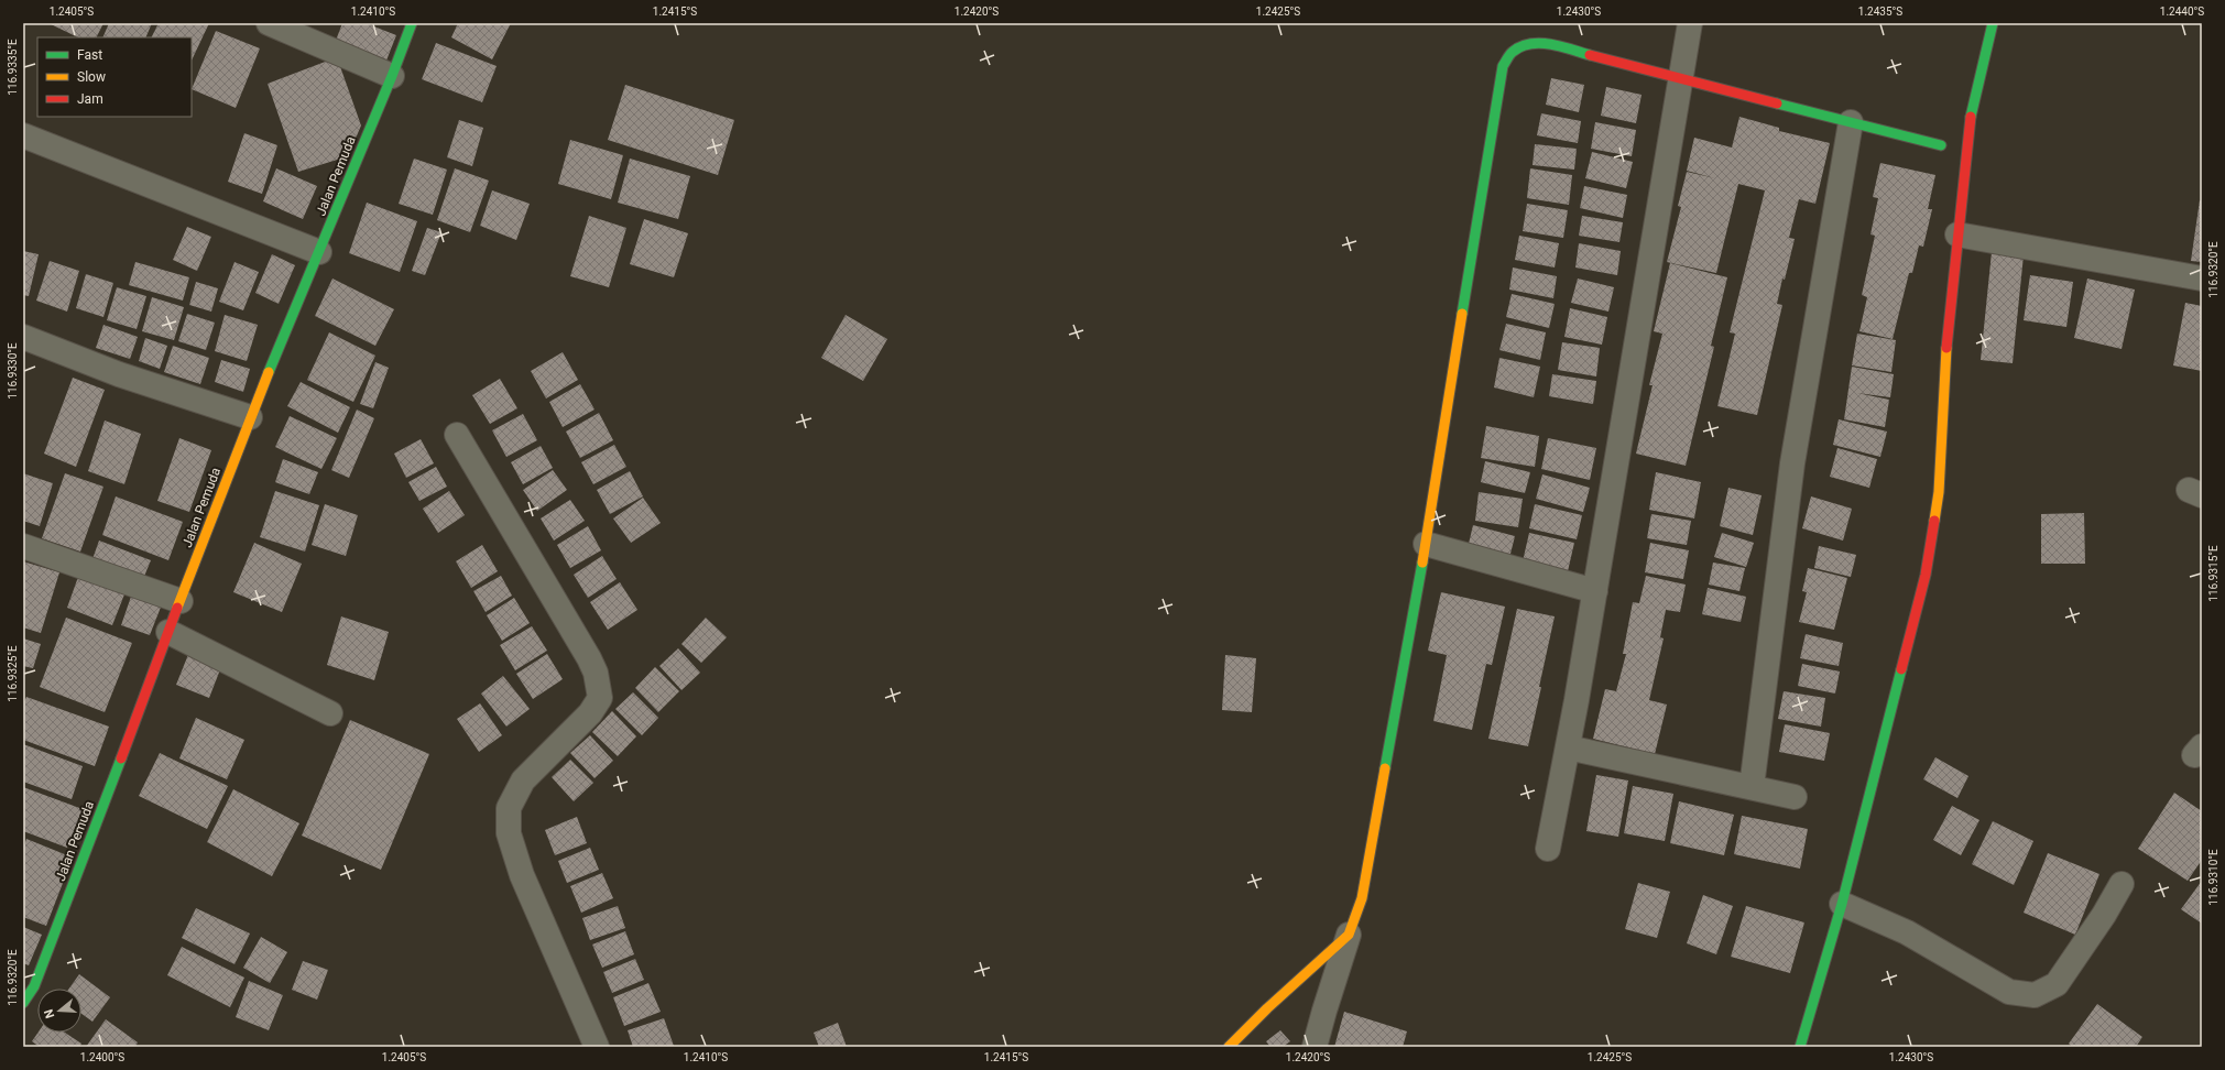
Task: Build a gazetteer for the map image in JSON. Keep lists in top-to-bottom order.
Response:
{
  "streets": {
    "street": ["Jalan Pemuda"]
  },
  "legend": ["Fast", "Slow", "Jam"],
  "north": "left",
  "coordinates": [
    "1.2405°S",
    "1.2410°S",
    "1.2415°S",
    "1.2420°S",
    "1.2425°S",
    "1.2430°S",
    "1.2435°S",
    "1.2440°S",
    "116.9335°E",
    "116.9320°E",
    "116.9330°E",
    "116.9315°E",
    "116.9325°E",
    "116.9310°E",
    "1.2400°S"
  ]
}
